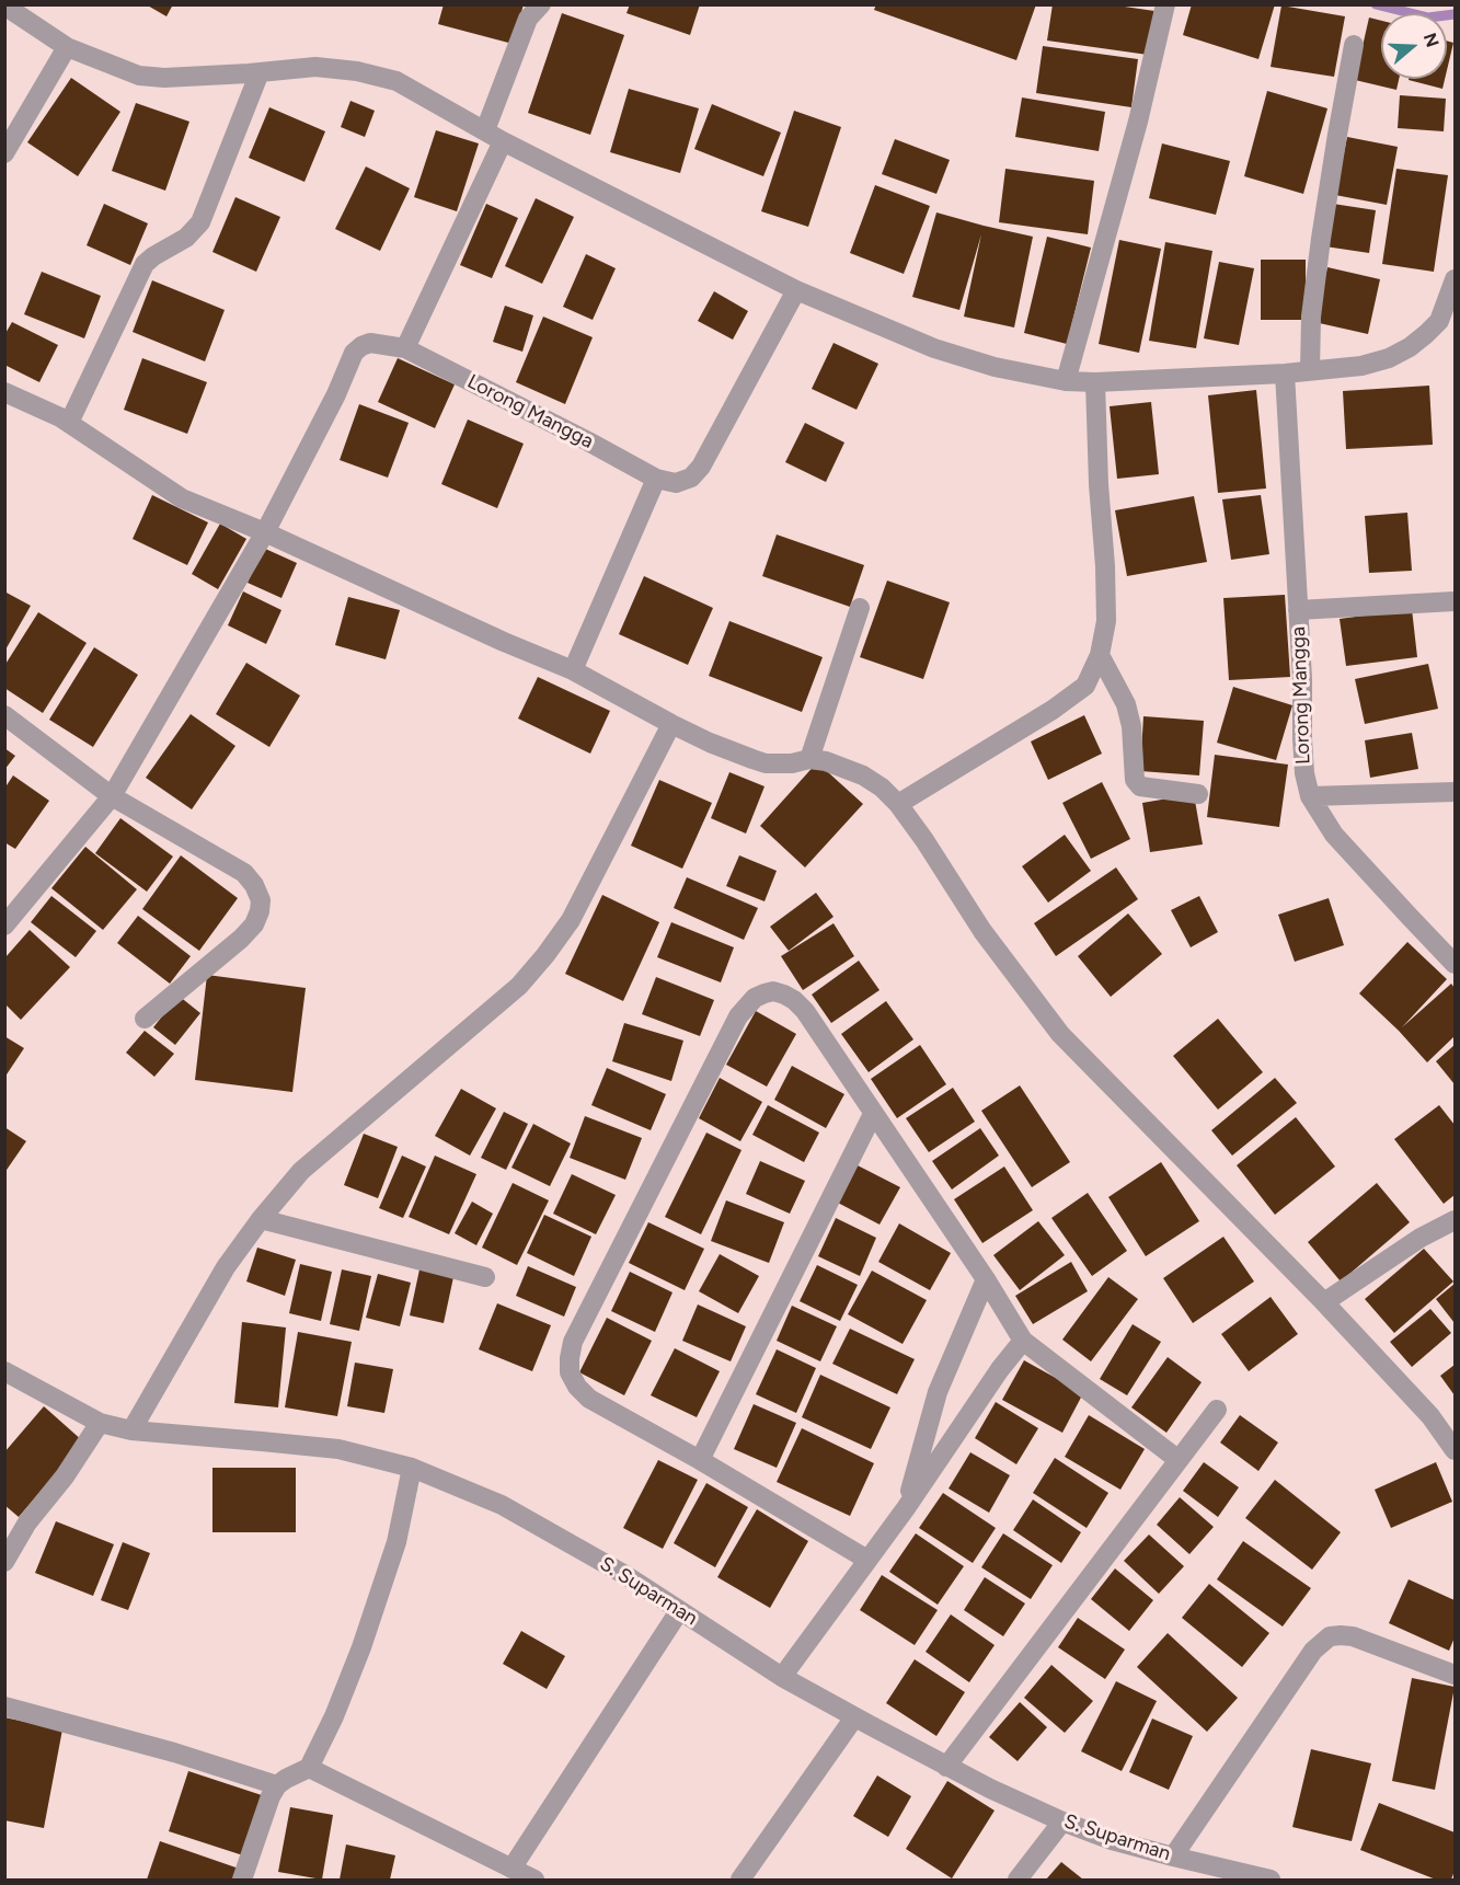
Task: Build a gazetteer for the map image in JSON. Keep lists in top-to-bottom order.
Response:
{
  "streets": {
    "street": ["Lorong Mangga", "S. Suparman"]
  },
  "north": "right"
}
